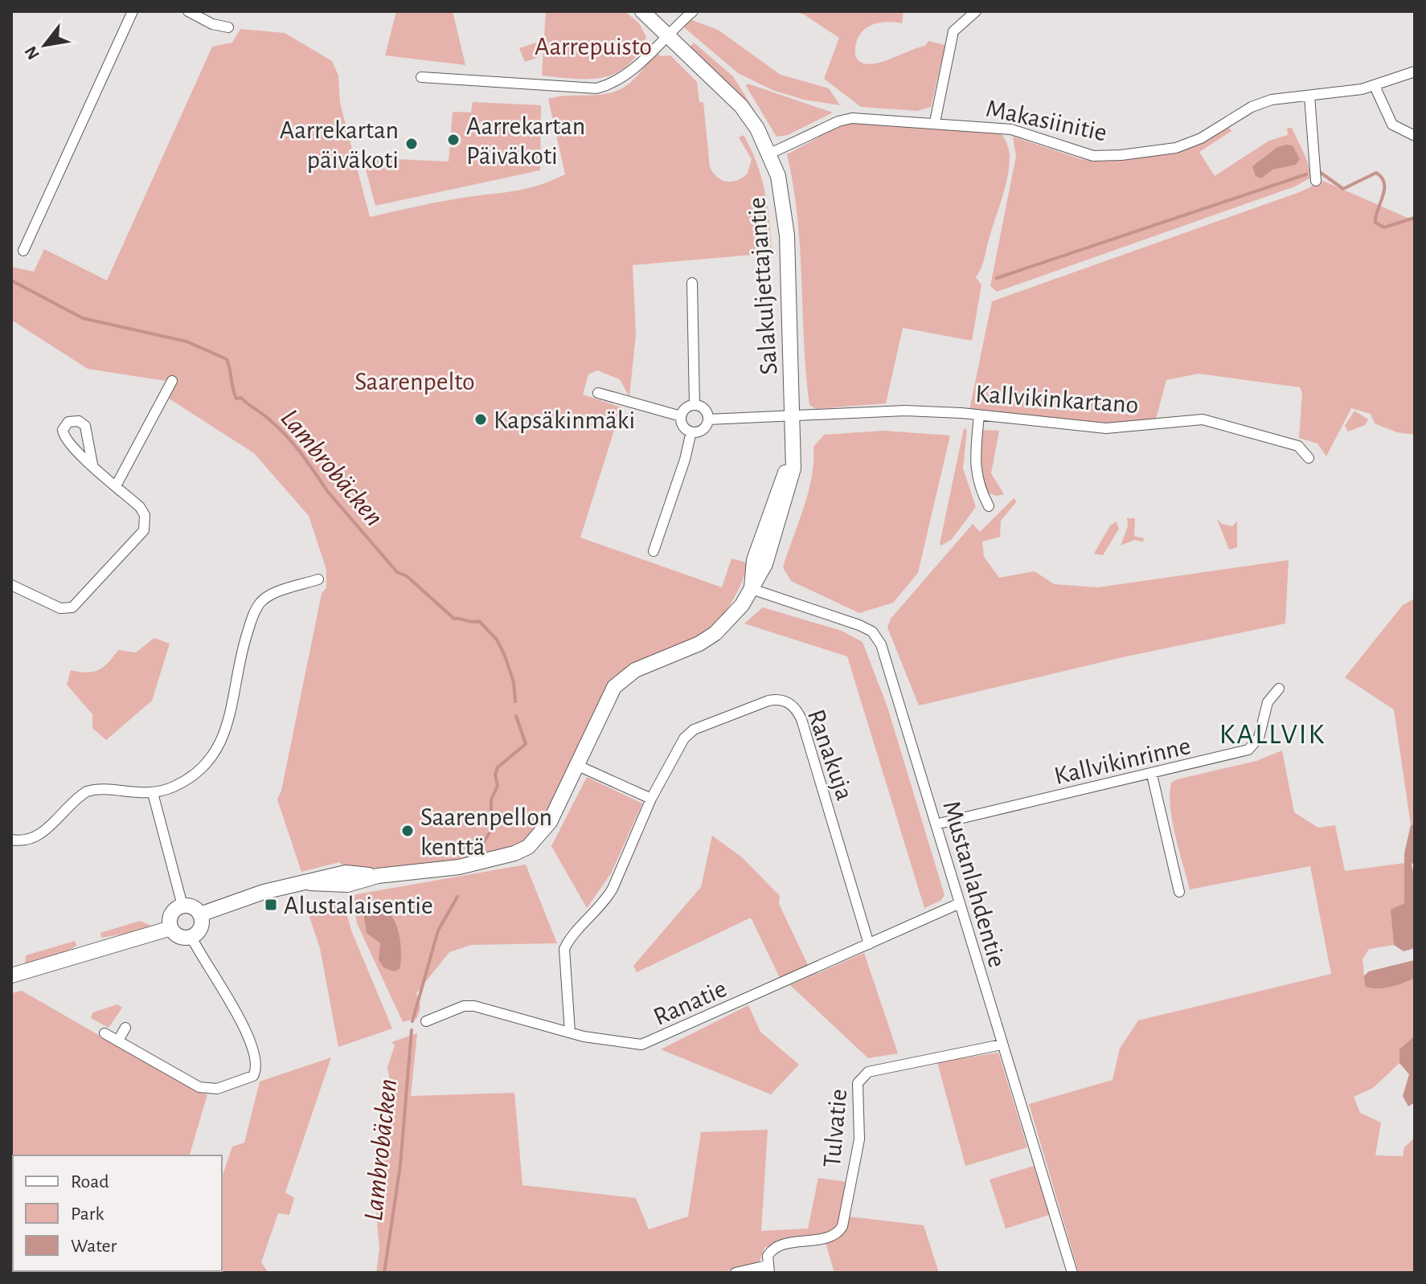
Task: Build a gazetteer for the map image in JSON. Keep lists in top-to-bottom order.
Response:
{
  "streets": {
    "street": [
      "Makasiinitie",
      "Salakuljettajantie",
      "Kallvikinkartano",
      "Ranakuja",
      "Kallvikinrinne",
      "Mustanlahdentie",
      "Ranatie",
      "Tulvatie"
    ]
  },
  "crossings": [
    ["Makasiinitie", "Salakuljettajantie"],
    ["Salakuljettajantie", "Kallvikinkartano"],
    ["Salakuljettajantie", "Mustanlahdentie"],
    ["Ranakuja", "Ranatie"],
    ["Kallvikinrinne", "Mustanlahdentie"],
    ["Mustanlahdentie", "Ranatie"],
    ["Mustanlahdentie", "Tulvatie"]
  ],
  "districts": ["KALLVIK"],
  "water": ["Lambrobäcken"],
  "parks": ["Aarrepuisto", "Saarenpelto"],
  "places": {
    "other": [
      "Aarrekartan Päiväkoti",
      "Aarrekartan päiväkoti",
      "Kapsäkinmäki",
      "Saarenpellon kenttä"
    ],
    "transit": ["Alustalaisentie"]
  },
  "legend": ["Road", "Park", "Water"],
  "north": "bottom left"
}
